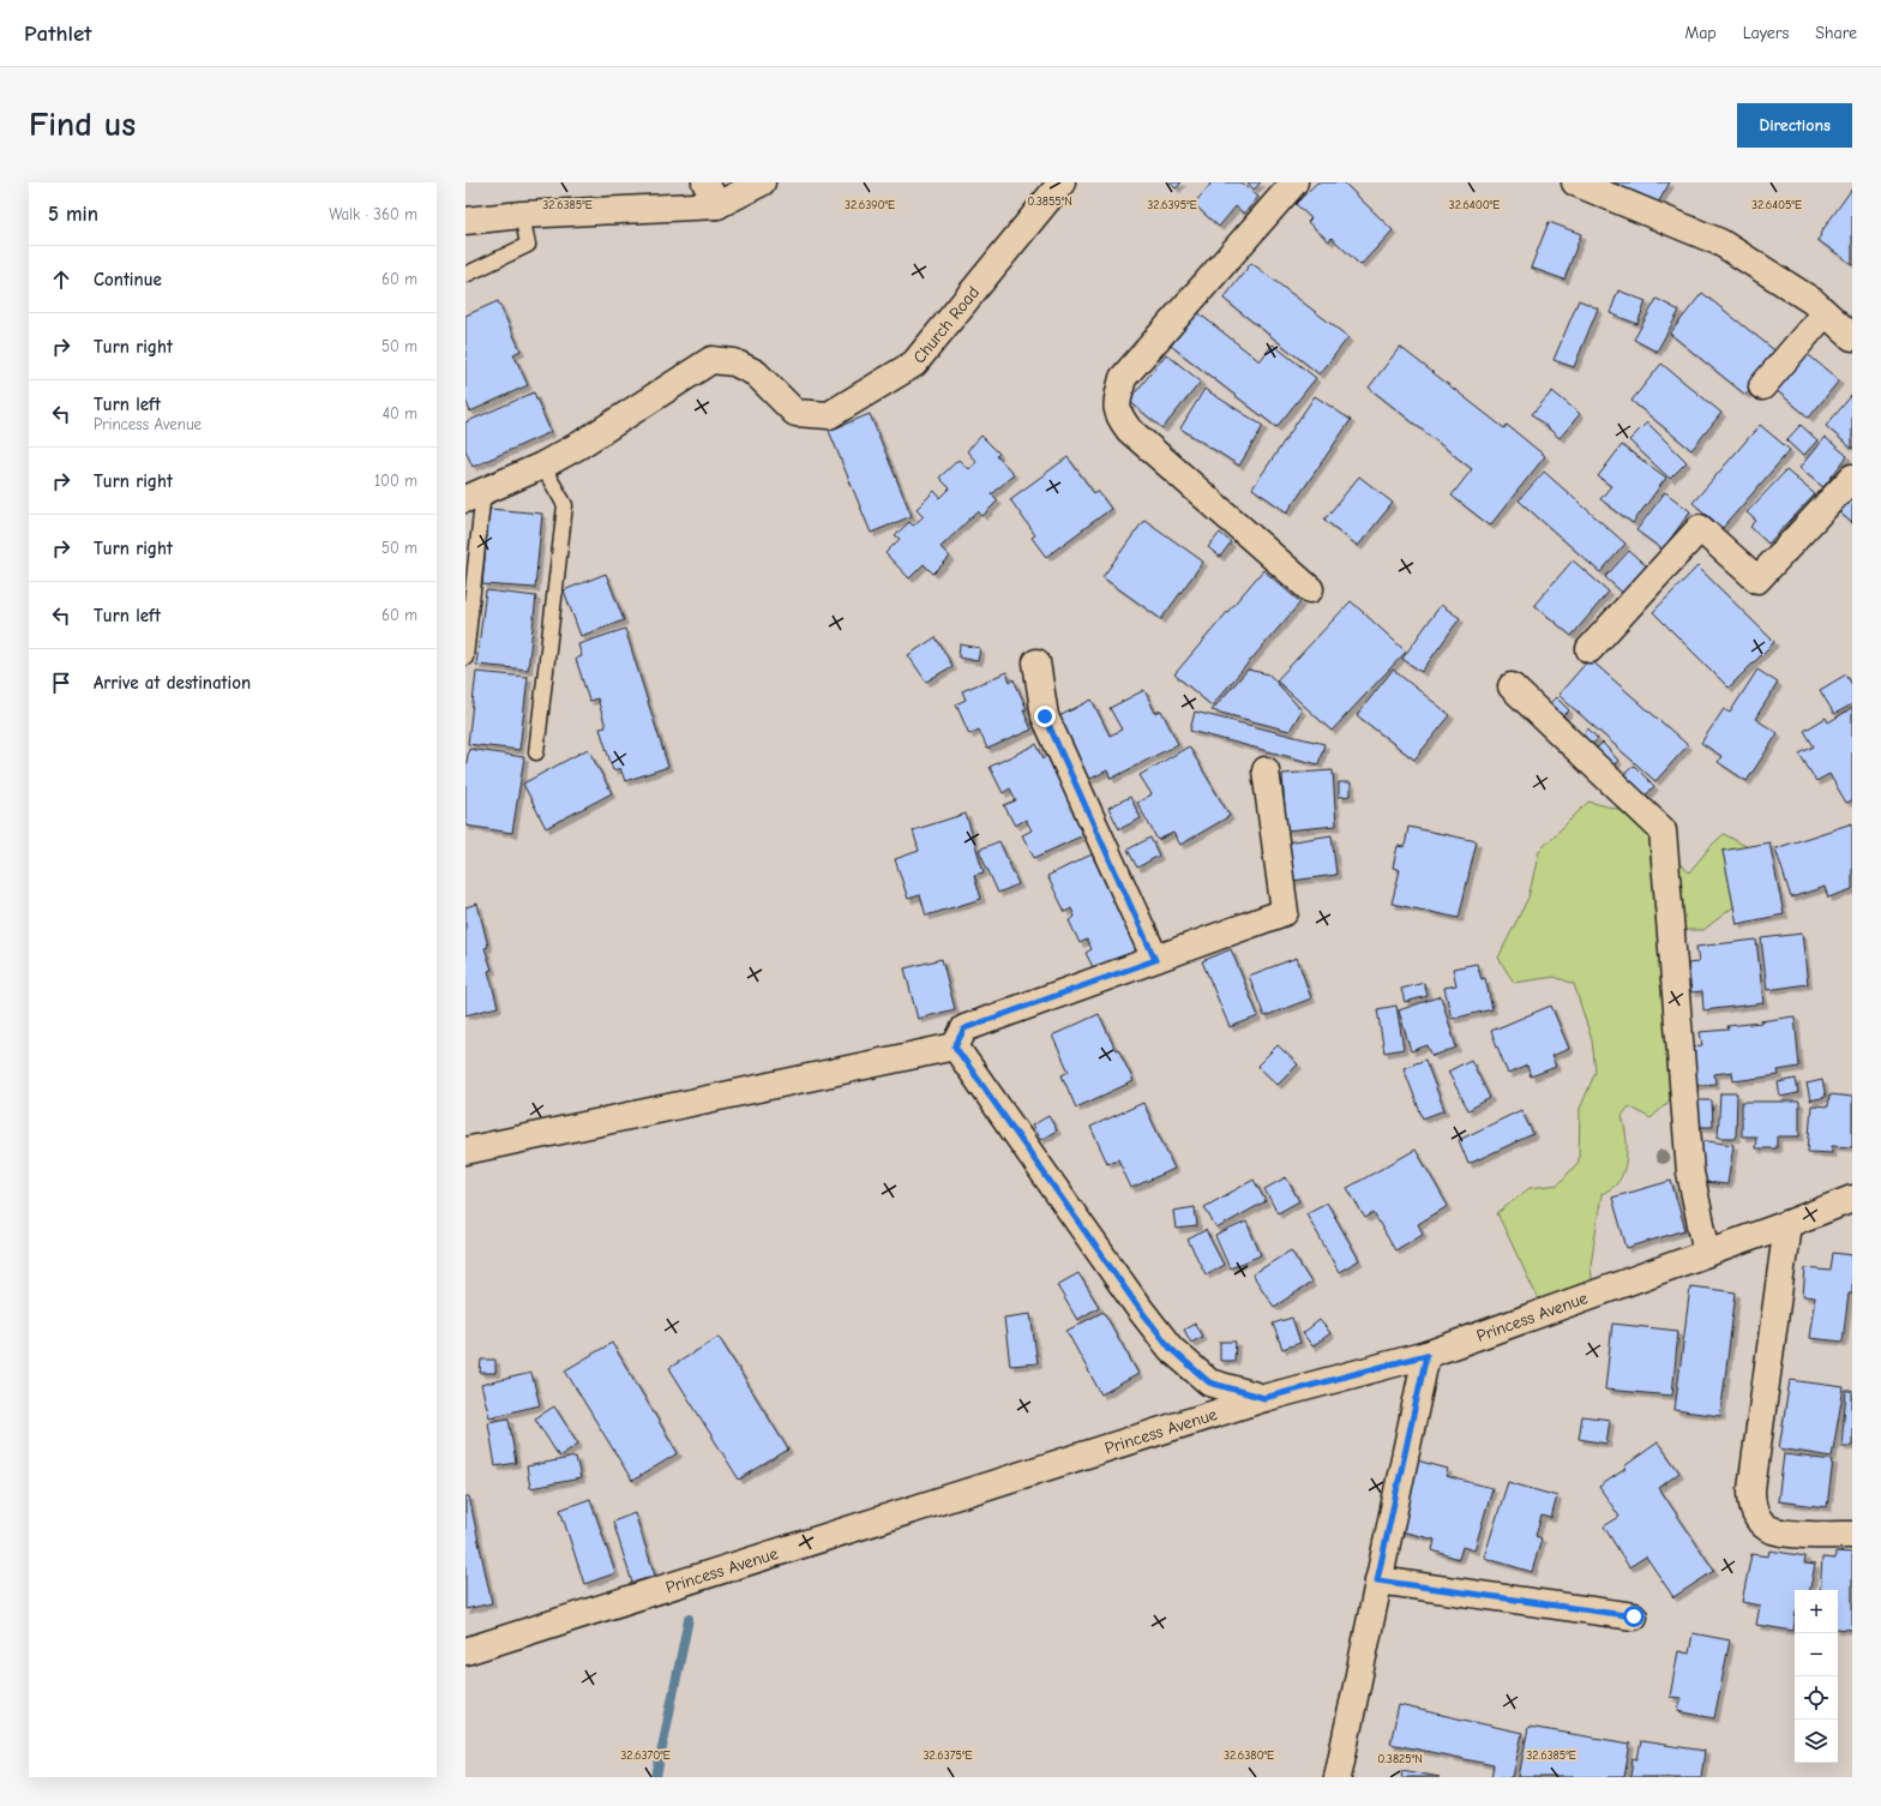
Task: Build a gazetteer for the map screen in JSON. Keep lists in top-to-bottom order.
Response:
{
  "streets": {
    "street": ["Church Road", "Princess Avenue"]
  },
  "page": {
    "header": "Pathlet",
    "nav": ["Map", "Layers", "Share"],
    "buttons": "Directions",
    "title": "Find us",
    "heading": ["5 min", "Walk · 360 m"],
    "list": [
      ["Continue", "60 m"],
      ["Turn right", "50 m"],
      ["Turn left", "Princess Avenue", "40 m"],
      ["Turn right", "100 m"],
      ["Turn right", "50 m"],
      ["Turn left", "60 m"],
      "Arrive at destination"
    ],
    "map_buttons": ["+", "−"]
  },
  "coordinates": [
    "0.3855°N",
    "32.6385°E",
    "32.6405°E",
    "32.6390°E",
    "32.6395°E",
    "32.6400°E",
    "32.6370°E",
    "32.6375°E",
    "32.6380°E",
    "0.3825°N"
  ]
}
